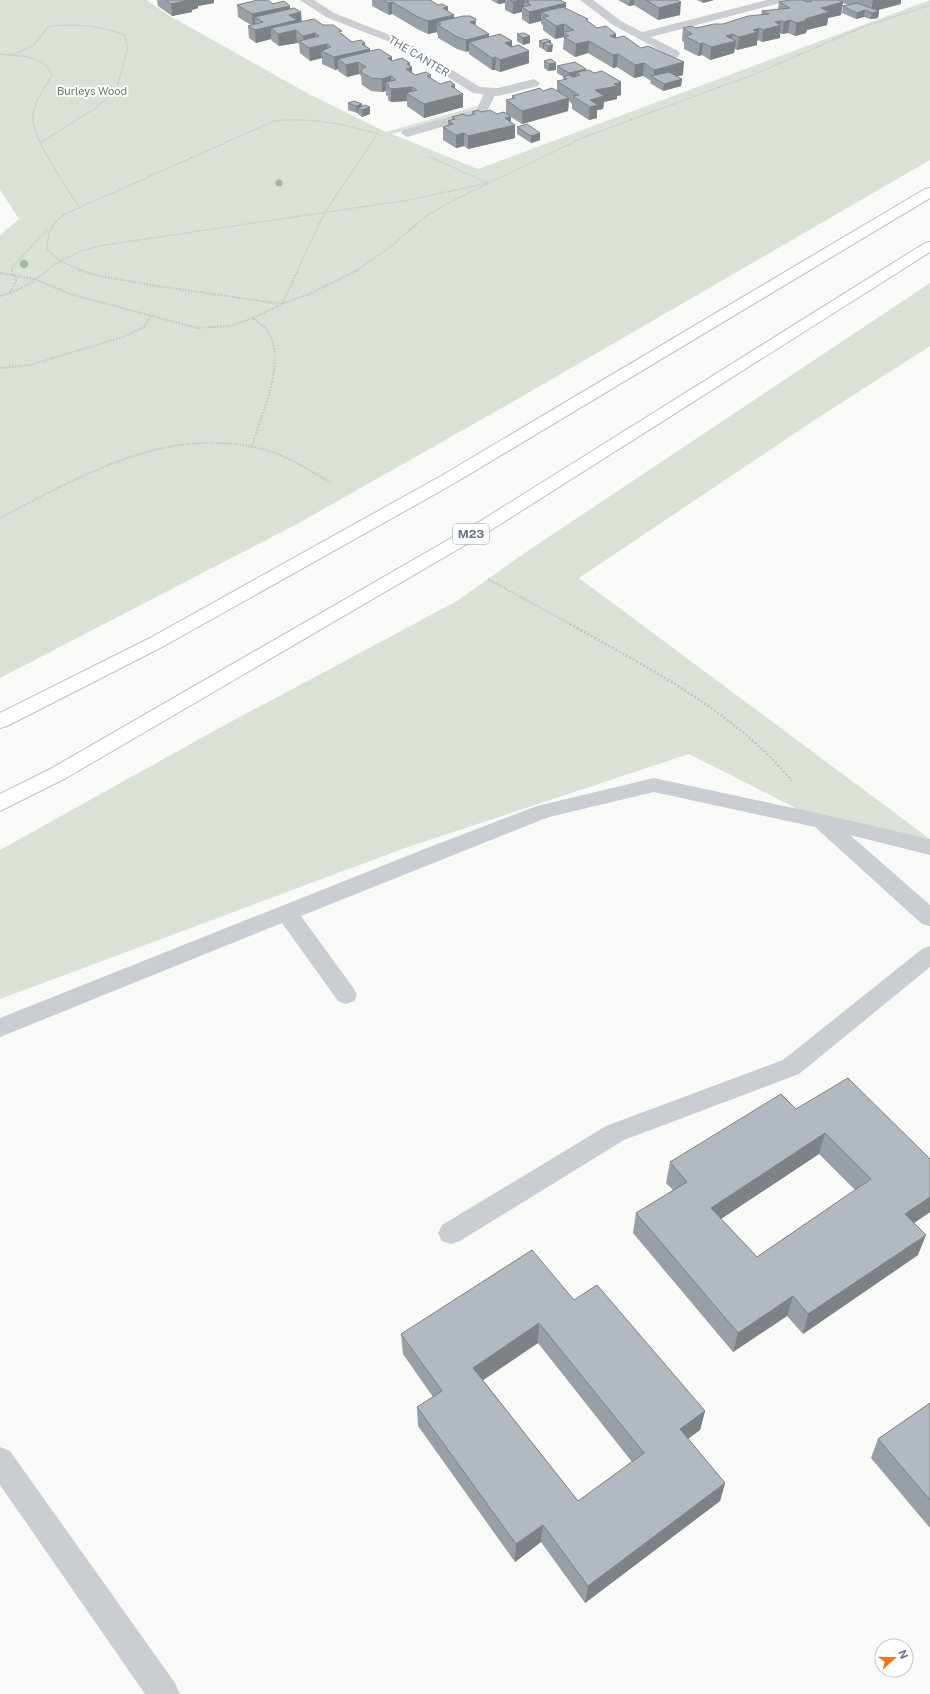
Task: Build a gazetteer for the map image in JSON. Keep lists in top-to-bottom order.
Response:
{
  "streets": {
    "highway": ["M23"],
    "street": ["THE CANTER"]
  },
  "parks": ["Burleys Wood"],
  "north": "right"
}
